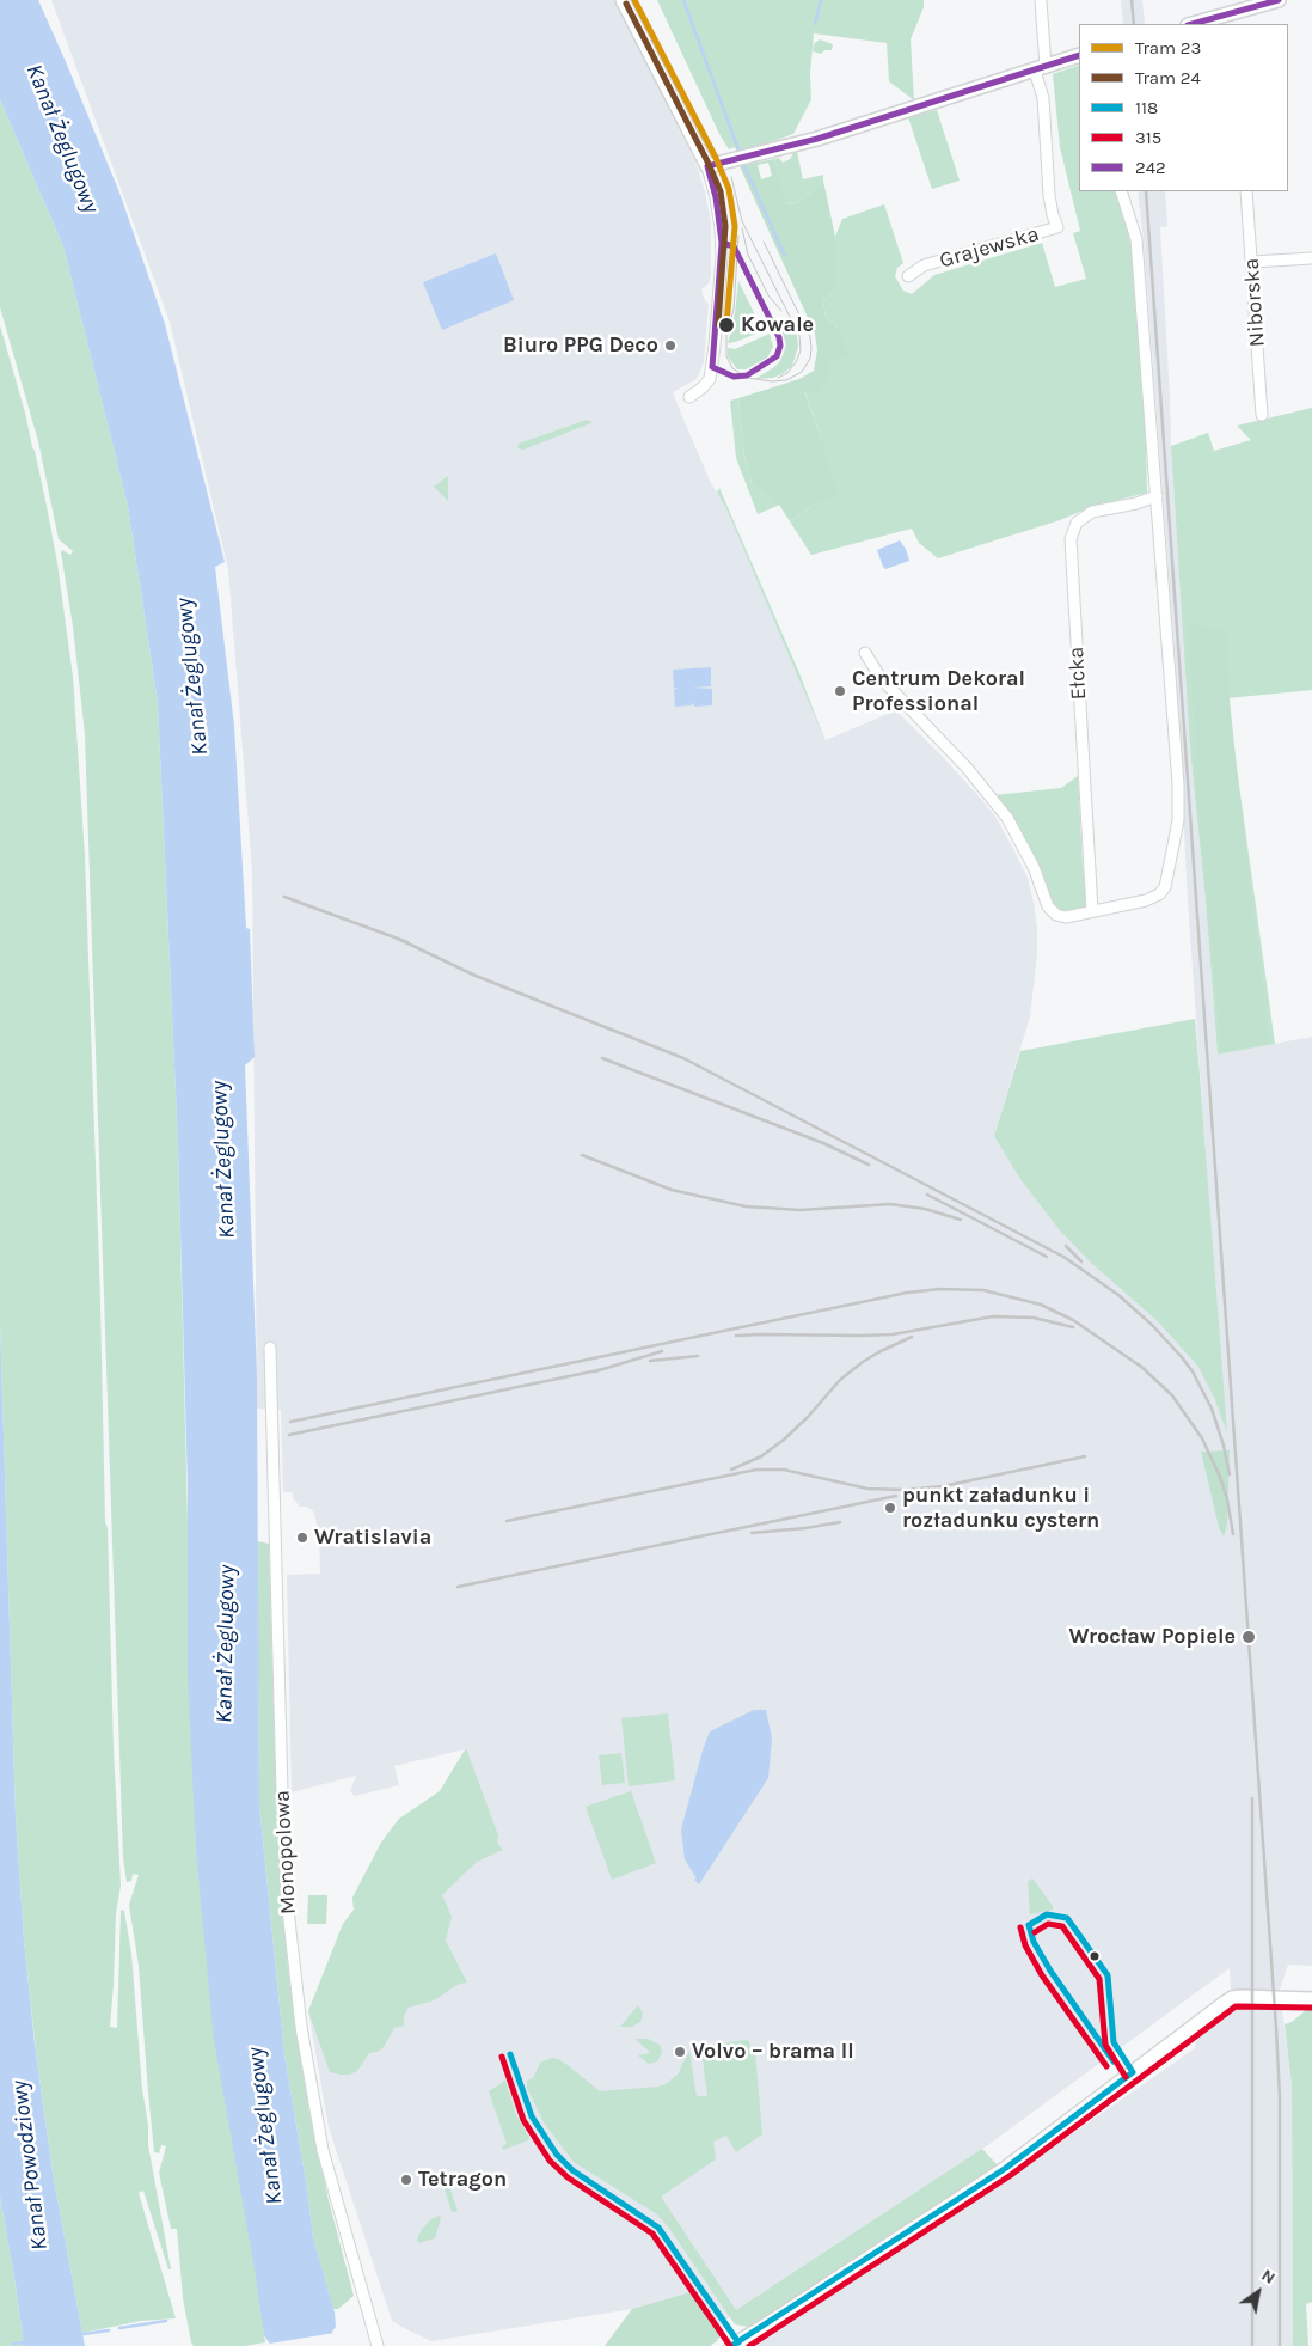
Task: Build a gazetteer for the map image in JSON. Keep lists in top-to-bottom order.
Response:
{
  "streets": {
    "street": [
      "Grajewska",
      "Niborska",
      "Ełcka",
      "Monopolowa"
    ]
  },
  "water": ["Kanał Żeglugowy", "Kanał Powodziowy"],
  "places": [
    "Kowale",
    "Biuro PPG Deco",
    "Centrum Dekoral Professional",
    "punkt załadunku i rozładunku cystern",
    "Wratislavia",
    "Wrocław Popiele",
    "Volvo – brama II",
    "Tetragon"
  ],
  "lines": [
    "tram line 23",
    "transit line 242",
    "tram line 24",
    "transit line 118",
    "transit line 315"
  ],
  "legend": [
    "Tram 23",
    "Tram 24",
    "118",
    "315",
    "242"
  ],
  "north": "top right"
}
